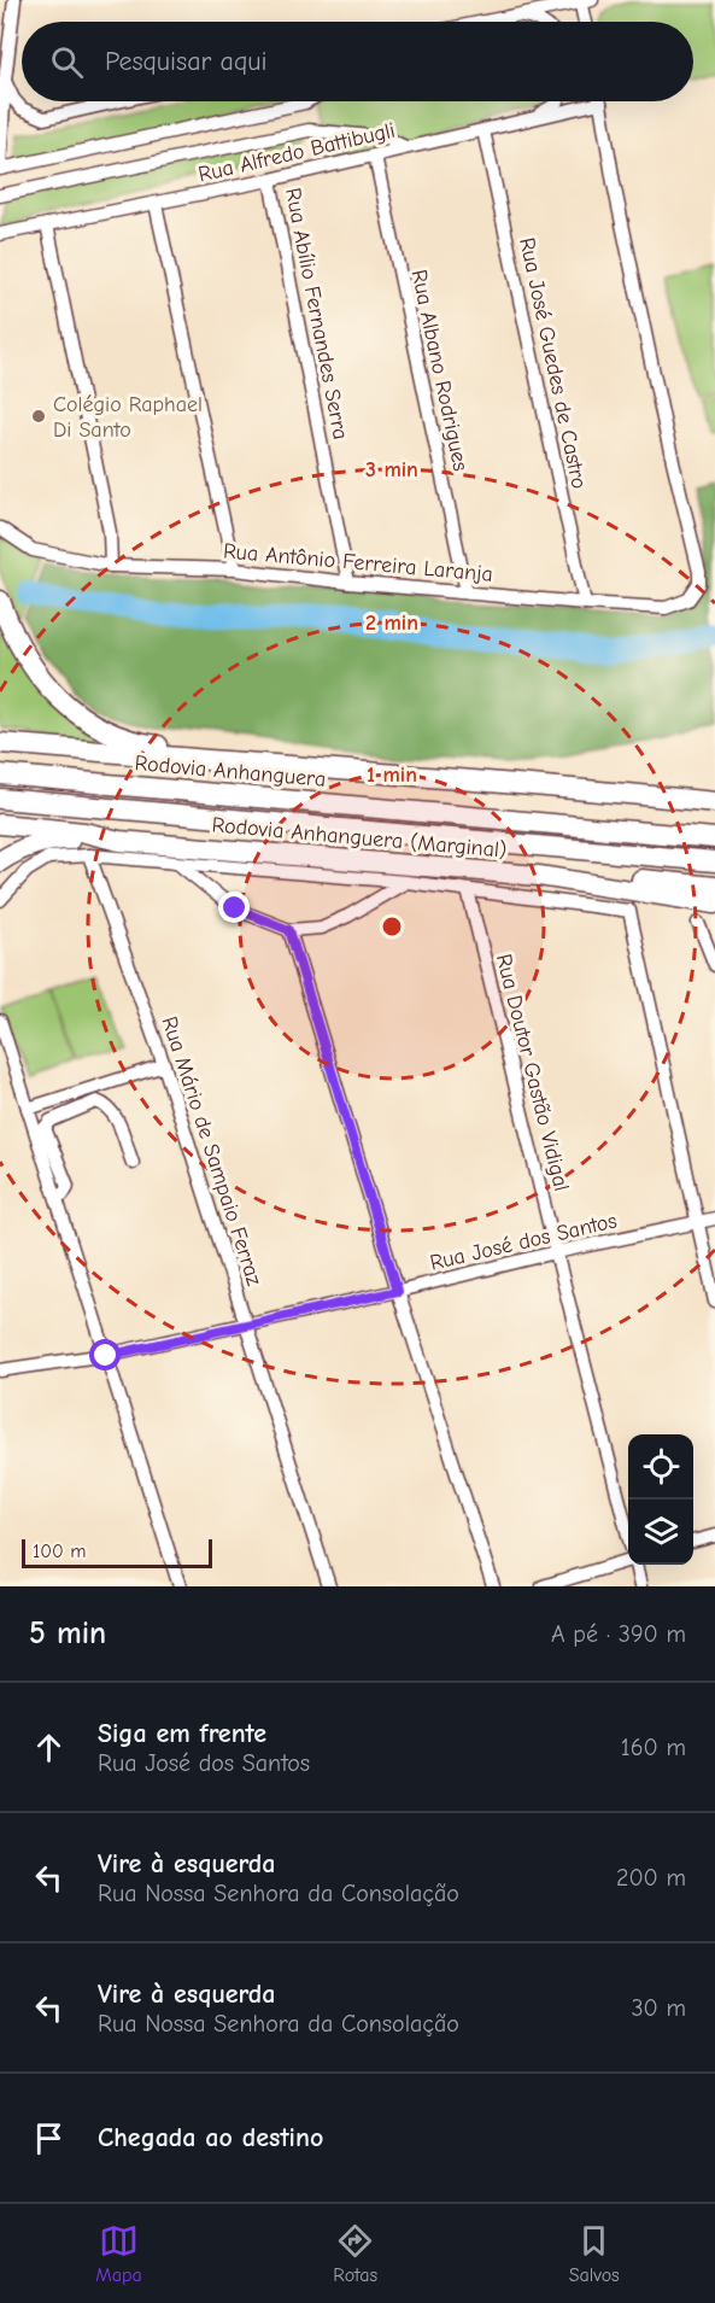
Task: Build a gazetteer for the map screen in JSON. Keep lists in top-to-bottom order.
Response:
{
  "streets": {
    "highway": ["Rodovia Anhanguera", "Rodovia Anhanguera (Marginal)"],
    "street": [
      "Rua Alfredo Battibugli",
      "Rua Abílio Fernandes Serra",
      "Rua José Guedes de Castro",
      "Rua Albano Rodrigues",
      "Rua Antônio Ferreira Laranja",
      "Rua Doutor Gastão Vidigal",
      "Rua Mário de Sampaio Ferraz",
      "Rua José dos Santos"
    ]
  },
  "crossings": [
    ["Rua Alfredo Battibugli", "Rua Abílio Fernandes Serra"],
    ["Rua Alfredo Battibugli", "Rua José Guedes de Castro"],
    ["Rua Alfredo Battibugli", "Rua Albano Rodrigues"],
    ["Rua Abílio Fernandes Serra", "Rua Antônio Ferreira Laranja"],
    ["Rua José Guedes de Castro", "Rua Antônio Ferreira Laranja"],
    ["Rua Albano Rodrigues", "Rua Antônio Ferreira Laranja"],
    ["Rua Doutor Gastão Vidigal", "Rua José dos Santos"],
    ["Rua Mário de Sampaio Ferraz", "Rua José dos Santos"]
  ],
  "places": ["Colégio Raphael Di Santo"],
  "scale_bar": "100 m",
  "page": {
    "search": "Pesquisar aqui",
    "scale": "100 m",
    "heading": ["5 min", "A pé · 390 m"],
    "list": [
      ["Siga em frente", "Rua José dos Santos", "160 m"],
      ["Vire à esquerda", "Rua Nossa Senhora da Consolação", "200 m"],
      ["Vire à esquerda", "Rua Nossa Senhora da Consolação", "30 m"],
      "Chegada ao destino"
    ],
    "nav": ["Mapa", "Rotas", "Salvos"]
  },
  "rings": ["3 min", "2 min", "1 min"]
}
